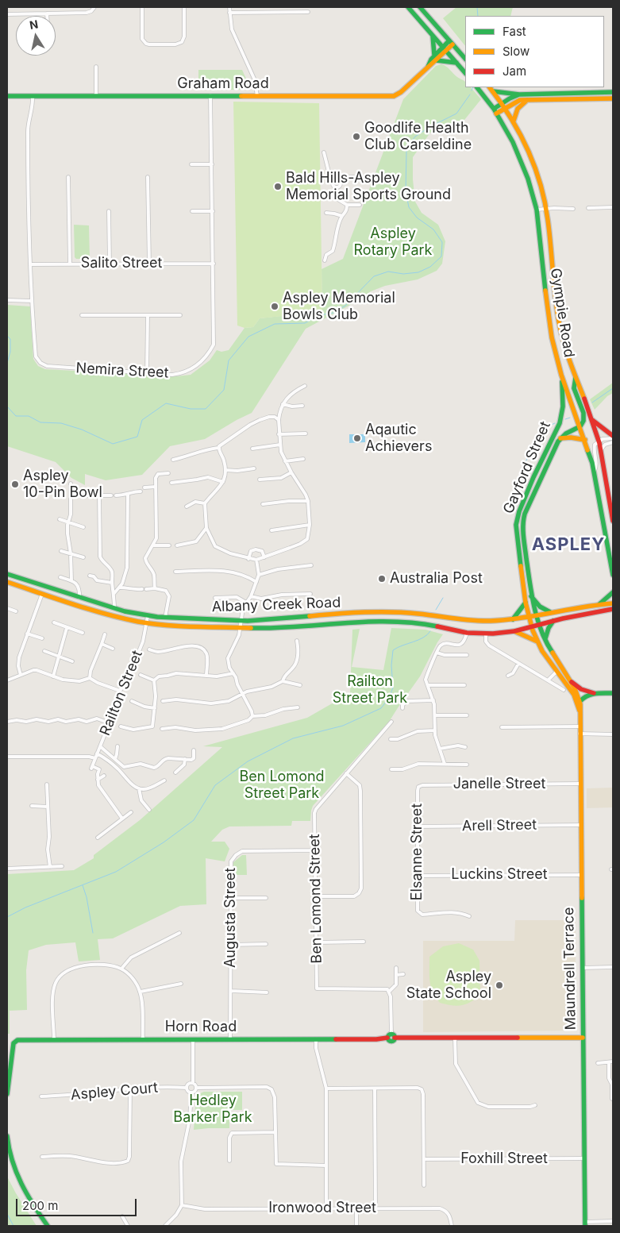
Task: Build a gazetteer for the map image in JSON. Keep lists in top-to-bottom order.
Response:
{
  "streets": {
    "main road": [
      "Graham Road",
      "Gympie Road",
      "Gayford Street",
      "Albany Creek Road",
      "Maundrell Terrace",
      "Horn Road"
    ],
    "street": [
      "Salito Street",
      "Nemira Street",
      "Railton Street",
      "Janelle Street",
      "Arell Street",
      "Elsanne Street",
      "Luckins Street",
      "Ben Lomond Street",
      "Augusta Street",
      "Aspley Court",
      "Foxhill Street",
      "Ironwood Street"
    ]
  },
  "crossings": [
    ["Graham Road", "Nemira Street"],
    ["Salito Street", "Nemira Street"],
    ["Gympie Road", "Gayford Street"],
    ["Gayford Street", "Albany Creek Road"],
    ["Gayford Street", "Maundrell Terrace"],
    ["Albany Creek Road", "Railton Street"],
    ["Albany Creek Road", "Maundrell Terrace"],
    ["Janelle Street", "Elsanne Street"],
    ["Janelle Street", "Maundrell Terrace"],
    ["Arell Street", "Elsanne Street"],
    ["Arell Street", "Maundrell Terrace"],
    ["Elsanne Street", "Luckins Street"],
    ["Luckins Street", "Maundrell Terrace"],
    ["Ben Lomond Street", "Augusta Street"],
    ["Augusta Street", "Horn Road"],
    ["Maundrell Terrace", "Horn Road"],
    ["Maundrell Terrace", "Foxhill Street"]
  ],
  "districts": ["ASPLEY"],
  "parks": [
    "Aspley Rotary Park",
    "Railton Street Park",
    "Ben Lomond Street Park",
    "Hedley Barker Park"
  ],
  "places": [
    "Goodlife Health Club Carseldine",
    "Bald Hills-Aspley Memorial Sports Ground",
    "Aspley Memorial Bowls Club",
    "Aqautic Achievers",
    "Aspley 10-Pin Bowl",
    "Australia Post",
    "Aspley State School"
  ],
  "legend": ["Fast", "Slow", "Jam"],
  "scale_bar": "200 m",
  "north": "top"
}
